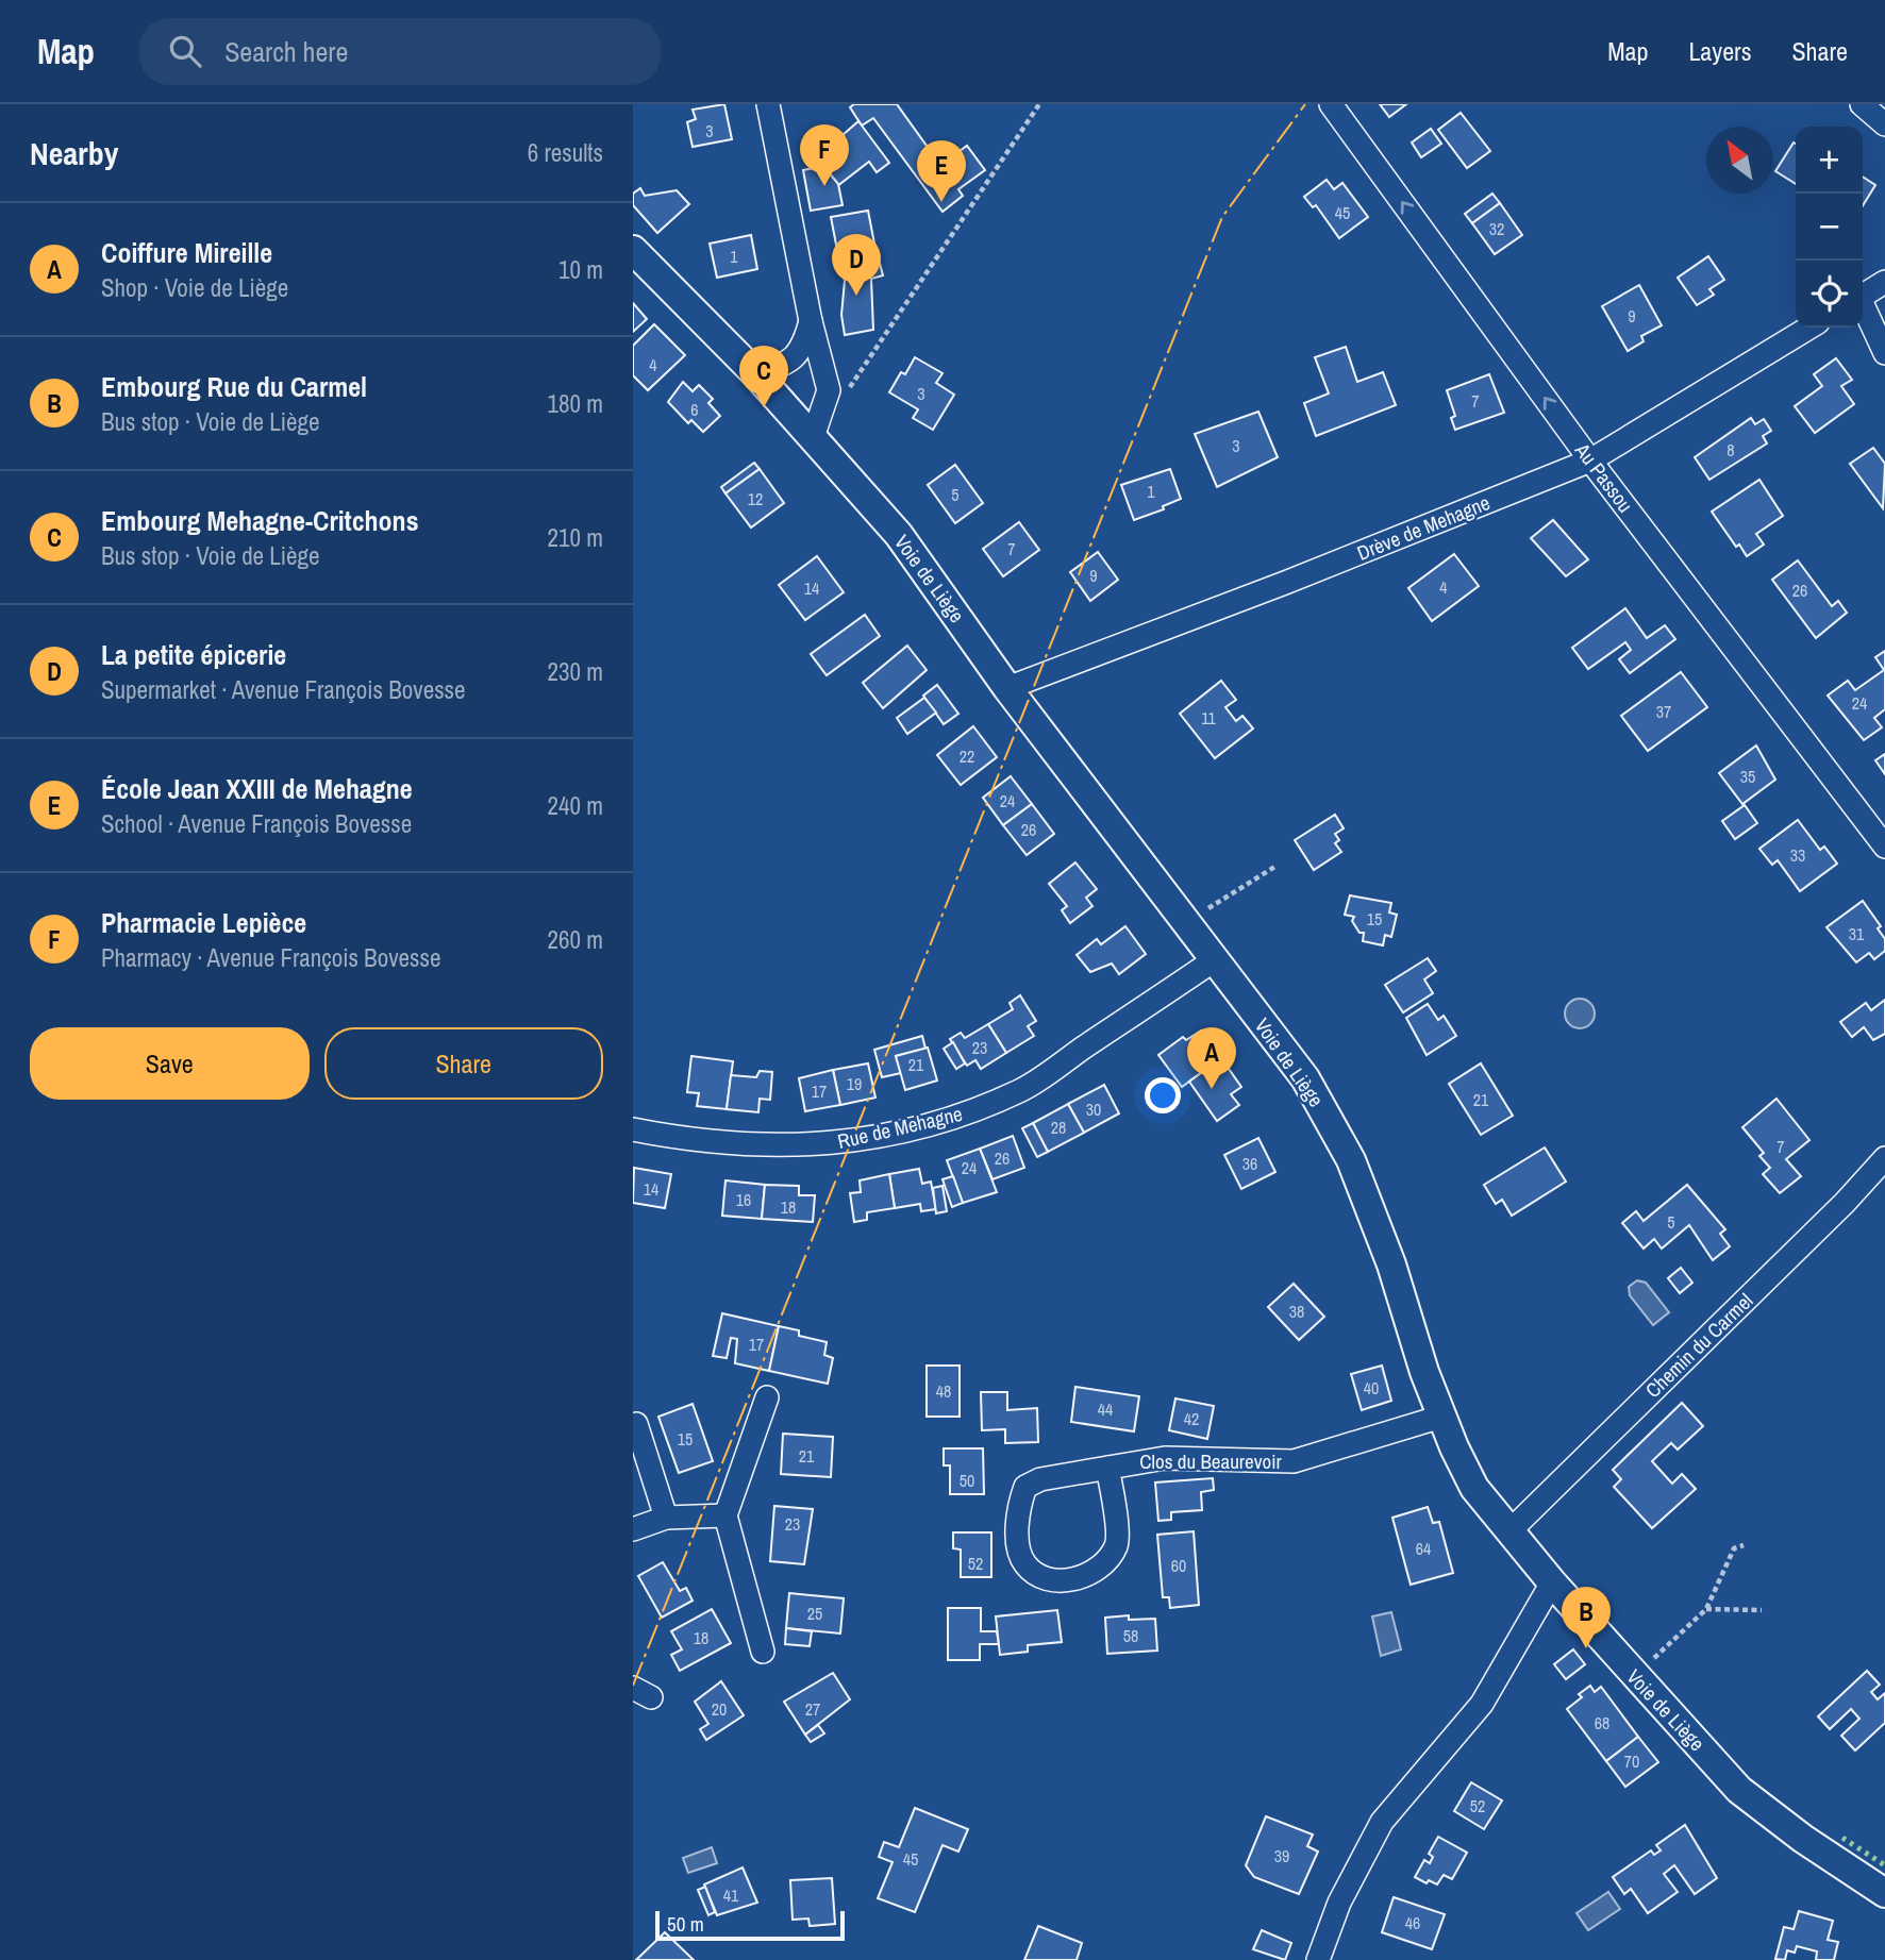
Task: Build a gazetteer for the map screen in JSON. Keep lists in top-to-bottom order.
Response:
{
  "streets": {
    "street": [
      "Au Passou",
      "Drève de Mehagne",
      "Voie de Liège",
      "Rue de Mehagne",
      "Chemin du Carmel",
      "Clos du Beaurevoir"
    ]
  },
  "crossings": [
    ["Au Passou", "Drève de Mehagne"],
    ["Drève de Mehagne", "Voie de Liège"],
    ["Voie de Liège", "Rue de Mehagne"],
    ["Voie de Liège", "Chemin du Carmel"],
    ["Voie de Liège", "Clos du Beaurevoir"]
  ],
  "one_way": ["Au Passou"],
  "house_numbers": [
    "3",
    "45",
    "32",
    "1",
    "9",
    "4",
    "3",
    "7",
    "6",
    "3",
    "8",
    "1",
    "5",
    "12",
    "7",
    "9",
    "4",
    "14",
    "26",
    "24",
    "37",
    "11",
    "22",
    "35",
    "24",
    "26",
    "33",
    "15",
    "31",
    "23",
    "21",
    "19",
    "17",
    "21",
    "30",
    "28",
    "7",
    "26",
    "36",
    "24",
    "14",
    "16",
    "18",
    "5",
    "38",
    "17",
    "40",
    "48",
    "44",
    "42",
    "15",
    "21",
    "50",
    "23",
    "64",
    "52",
    "60",
    "25",
    "58",
    "18",
    "20",
    "27",
    "68",
    "70",
    "52",
    "39",
    "45",
    "41",
    "46"
  ],
  "scale_bar": "50 m",
  "north": "top left",
  "page": {
    "header": "Map",
    "search": "Search here",
    "nav": ["Map", "Layers", "Share"],
    "heading": ["Nearby", "6 results"],
    "pins": [
      "F",
      "E",
      "D",
      "C",
      "A",
      "B"
    ],
    "map_buttons": ["+", "−"],
    "list": [
      {
        "mark": "A",
        "name": "Coiffure Mireille",
        "note": "Shop · Voie de Liège",
        "value": "10 m"
      },
      {
        "mark": "B",
        "name": "Embourg Rue du Carmel",
        "note": "Bus stop · Voie de Liège",
        "value": "180 m"
      },
      {
        "mark": "C",
        "name": "Embourg Mehagne-Critchons",
        "note": "Bus stop · Voie de Liège",
        "value": "210 m"
      },
      {
        "mark": "D",
        "name": "La petite épicerie",
        "note": "Supermarket · Avenue François Bovesse",
        "value": "230 m"
      },
      {
        "mark": "E",
        "name": "École Jean XXIII de Mehagne",
        "note": "School · Avenue François Bovesse",
        "value": "240 m"
      },
      {
        "mark": "F",
        "name": "Pharmacie Lepièce",
        "note": "Pharmacy · Avenue François Bovesse",
        "value": "260 m"
      }
    ],
    "buttons": ["Save", "Share"],
    "scale": "50 m"
  }
}
